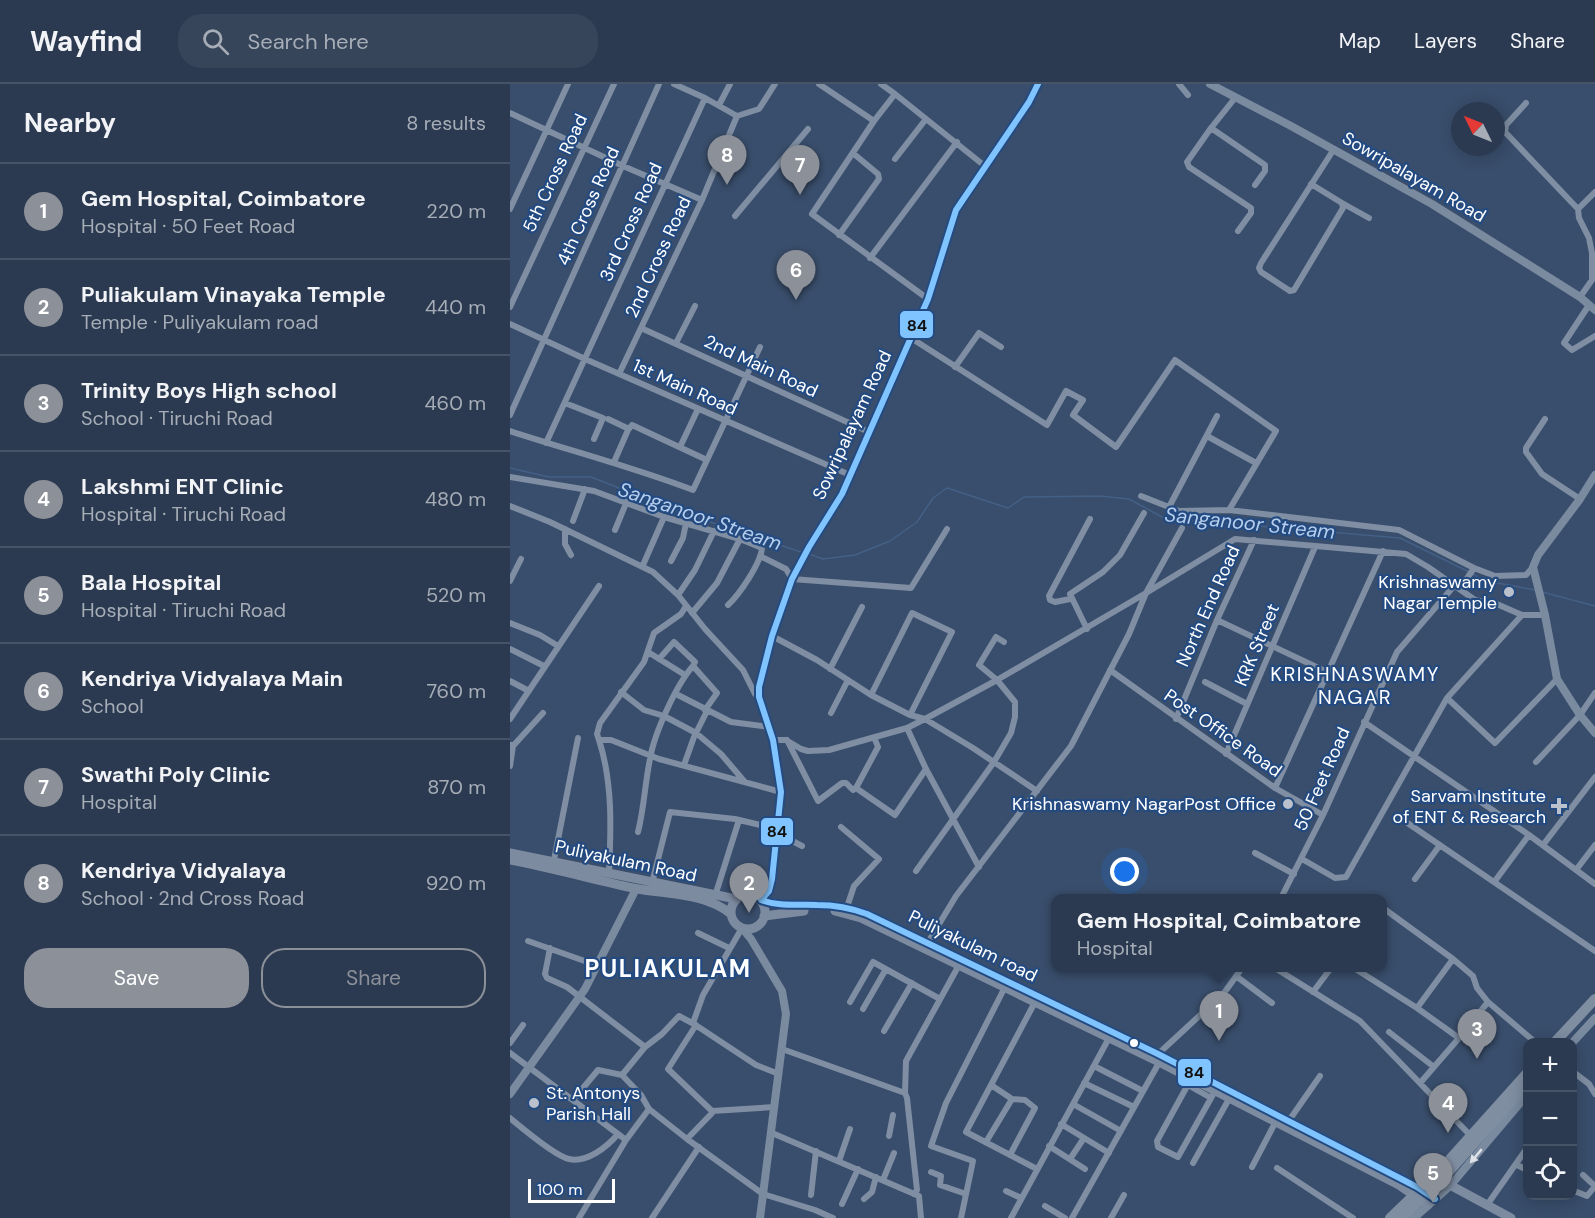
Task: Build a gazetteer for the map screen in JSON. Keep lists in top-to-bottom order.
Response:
{
  "streets": {
    "main road": ["Puliyakulam Road", "Puliyakulam road"],
    "street": [
      "5th Cross Road",
      "Sowripalayam Road",
      "4th Cross Road",
      "3rd Cross Road",
      "2nd Cross Road",
      "2nd Main Road",
      "1st Main Road",
      "North End Road",
      "KRK Street",
      "Post Office Road",
      "50 Feet Road"
    ]
  },
  "crossings": [
    ["Sowripalayam Road", "2nd Main Road"],
    ["Sowripalayam Road", "1st Main Road"],
    ["Sowripalayam Road", "Puliyakulam Road"],
    ["Sowripalayam Road", "Puliyakulam road"],
    ["4th Cross Road", "1st Main Road"],
    ["3rd Cross Road", "1st Main Road"],
    ["2nd Cross Road", "2nd Main Road"],
    ["2nd Cross Road", "1st Main Road"],
    ["North End Road", "Post Office Road"],
    ["KRK Street", "Post Office Road"],
    ["Post Office Road", "50 Feet Road"],
    ["Puliyakulam Road", "Puliyakulam road"]
  ],
  "districts": ["KRISHNASWAMY NAGAR", "PULIAKULAM"],
  "water": ["Sanganoor Stream"],
  "places": {
    "other": ["Krishnaswamy Nagar Temple", "Krishnaswamy NagarPost Office", "St. Antonys Parish Hall"],
    "health": ["Sarvam Institute of ENT & Research"]
  },
  "lines": ["transit line 84"],
  "scale_bar": "100 m",
  "north": "top left",
  "page": {
    "header": "Wayfind",
    "search": "Search here",
    "nav": ["Map", "Layers", "Share"],
    "heading": ["Nearby", "8 results"],
    "pins": [
      "8",
      "7",
      "6",
      "2",
      "1",
      "3",
      "4",
      "5"
    ],
    "list": [
      {
        "mark": "1",
        "name": "Gem Hospital, Coimbatore",
        "note": "Hospital · 50 Feet Road",
        "value": "220 m"
      },
      {
        "mark": "2",
        "name": "Puliakulam Vinayaka Temple",
        "note": "Temple · Puliyakulam road",
        "value": "440 m"
      },
      {
        "mark": "3",
        "name": "Trinity Boys High school",
        "note": "School · Tiruchi Road",
        "value": "460 m"
      },
      {
        "mark": "4",
        "name": "Lakshmi ENT Clinic",
        "note": "Hospital · Tiruchi Road",
        "value": "480 m"
      },
      {
        "mark": "5",
        "name": "Bala Hospital",
        "note": "Hospital · Tiruchi Road",
        "value": "520 m"
      },
      {
        "mark": "6",
        "name": "Kendriya Vidyalaya Main",
        "note": "School",
        "value": "760 m"
      },
      {
        "mark": "7",
        "name": "Swathi Poly Clinic",
        "note": "Hospital",
        "value": "870 m"
      },
      {
        "mark": "8",
        "name": "Kendriya Vidyalaya",
        "note": "School · 2nd Cross Road",
        "value": "920 m"
      }
    ],
    "popup": ["Gem Hospital, Coimbatore", "Hospital"],
    "buttons": ["Save", "Share"],
    "map_buttons": ["+", "−"],
    "scale": "100 m"
  }
}
